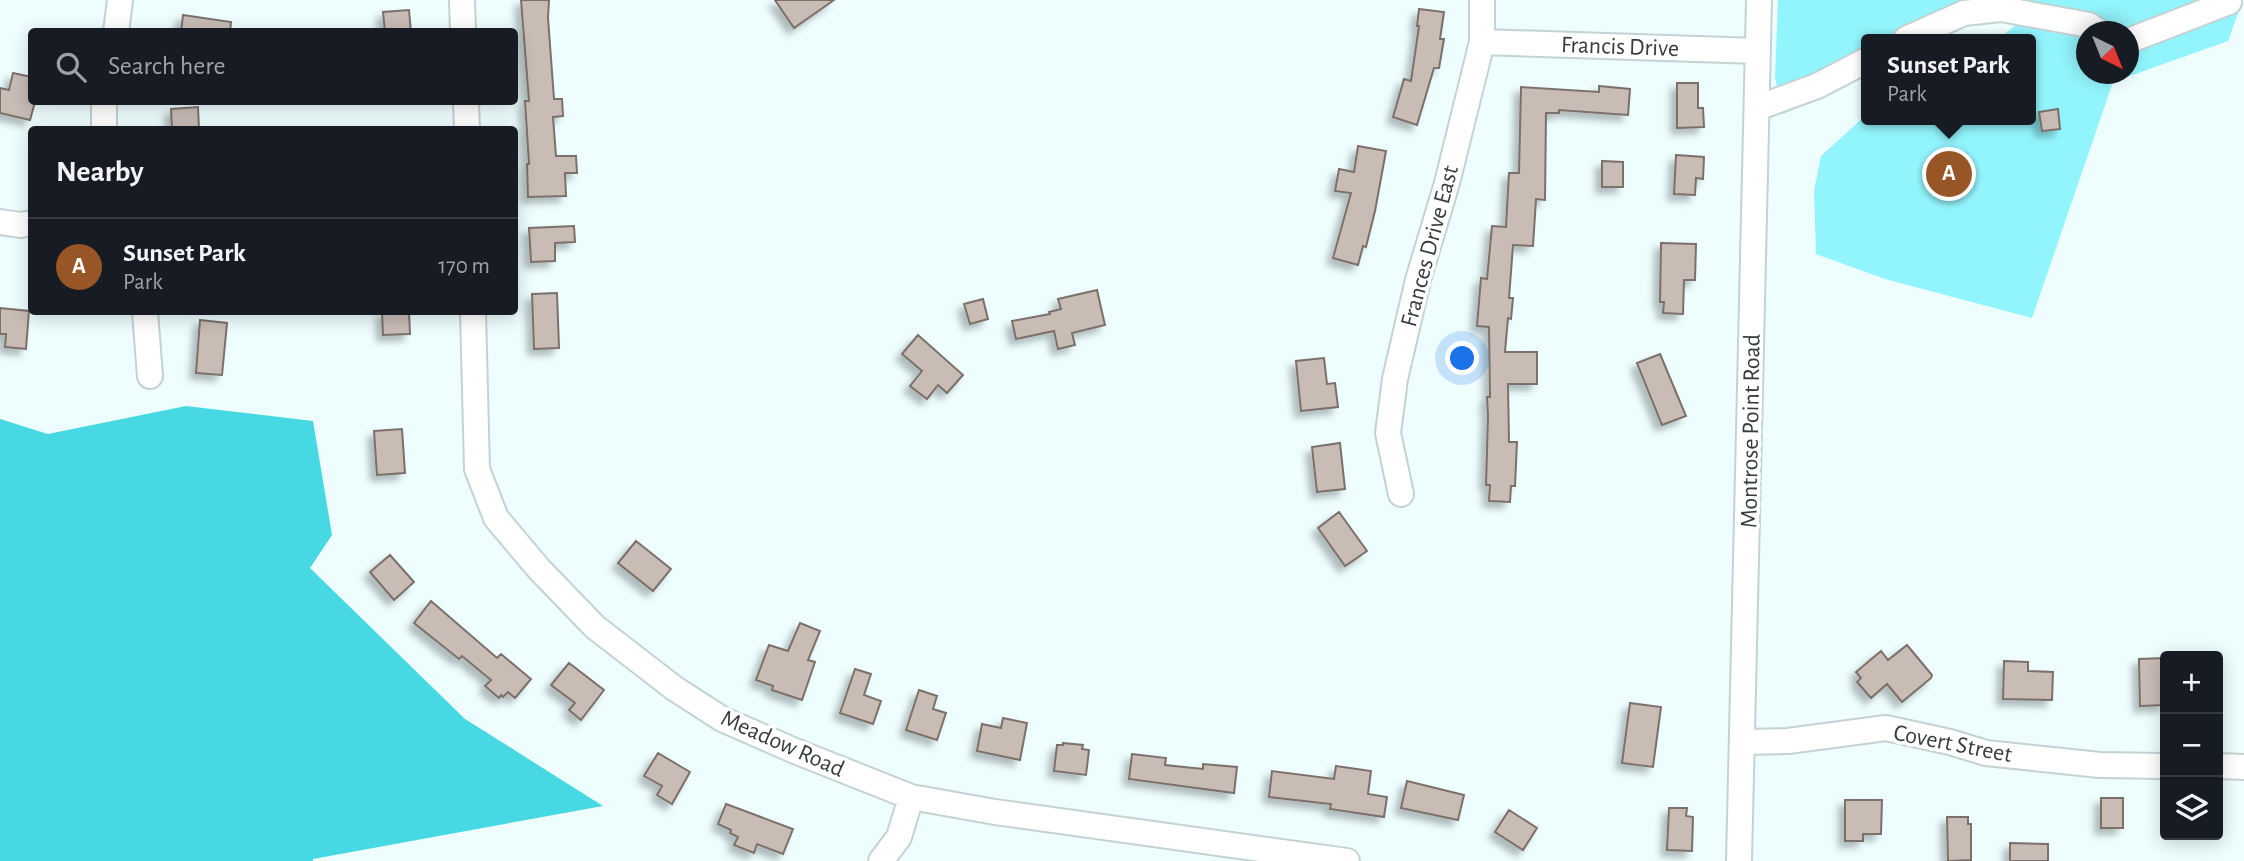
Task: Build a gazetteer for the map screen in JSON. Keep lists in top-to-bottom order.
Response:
{
  "streets": {
    "street": [
      "Francis Drive",
      "Frances Drive East",
      "Montrose Point Road",
      "Meadow Road",
      "Covert Street"
    ]
  },
  "crossings": [
    ["Francis Drive", "Frances Drive East"],
    ["Francis Drive", "Montrose Point Road"],
    ["Montrose Point Road", "Covert Street"]
  ],
  "north": "bottom right",
  "page": {
    "search": "Search here",
    "popup": ["Sunset Park", "Park"],
    "heading": "Nearby",
    "pins": "A",
    "list": [
      {
        "mark": "A",
        "name": "Sunset Park",
        "note": "Park",
        "value": "170 m"
      }
    ],
    "map_buttons": ["+", "−"]
  }
}
